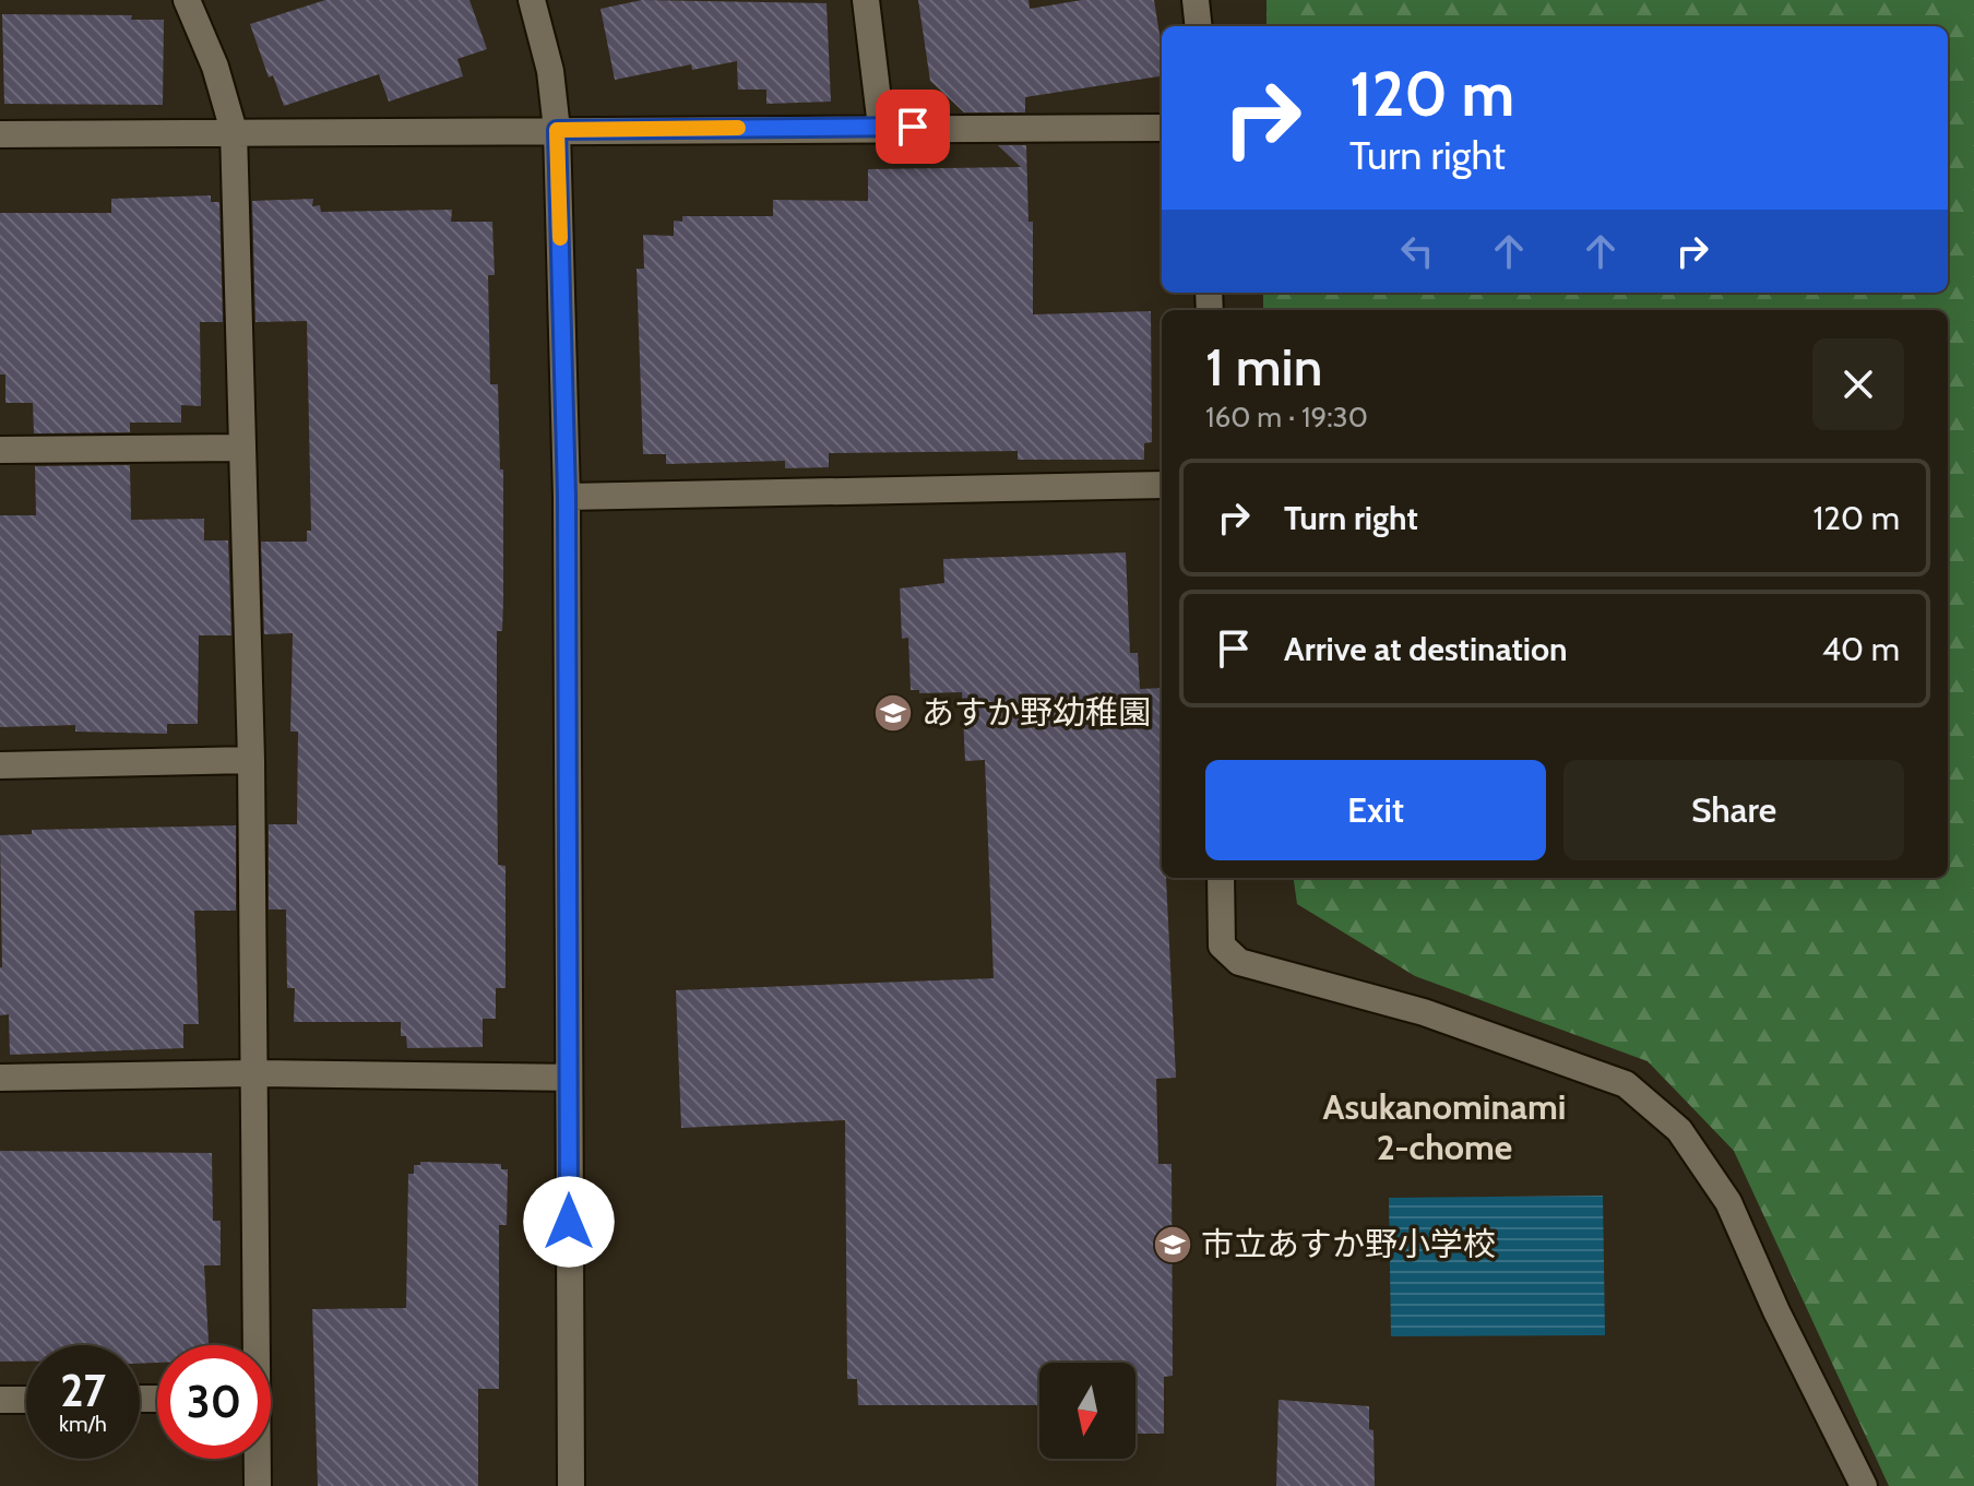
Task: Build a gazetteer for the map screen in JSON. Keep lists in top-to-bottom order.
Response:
{
  "districts": ["Asukanominami 2-chome"],
  "places": {
    "school or university": ["あすか野幼稚園", "市立あすか野小学校"]
  },
  "north": "bottom",
  "page": {
    "turn": ["120 m", "Turn right"],
    "heading": ["1 min", "160 m · 19:30"],
    "list": [
      {
        "name": "Turn right",
        "value": "120 m"
      },
      {
        "name": "Arrive at destination",
        "value": "40 m"
      }
    ],
    "buttons": ["Exit", "Share"],
    "speed": "27 km/h",
    "limit": "30"
  }
}
